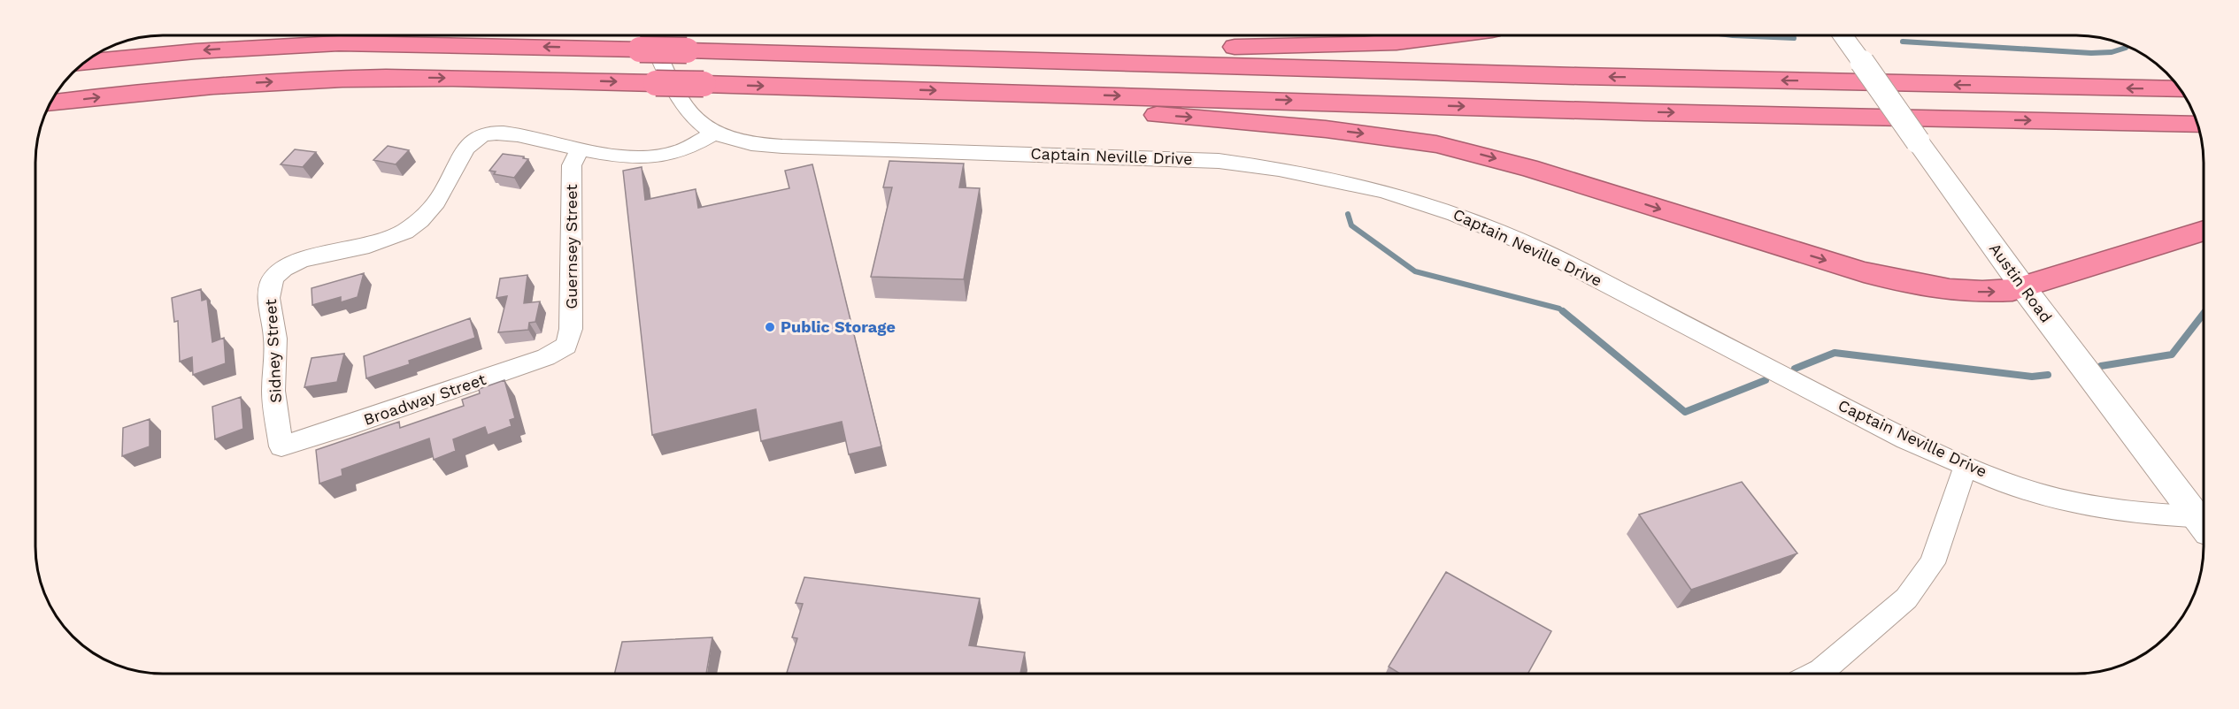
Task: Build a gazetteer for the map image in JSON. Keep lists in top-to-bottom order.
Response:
{
  "streets": {
    "street": [
      "Captain Neville Drive",
      "Guernsey Street",
      "Austin Road",
      "Sidney Street",
      "Broadway Street"
    ]
  },
  "crossings": [
    ["Guernsey Street", "Sidney Street"],
    ["Guernsey Street", "Broadway Street"],
    ["Sidney Street", "Broadway Street"]
  ],
  "places": ["Public Storage"]
}
